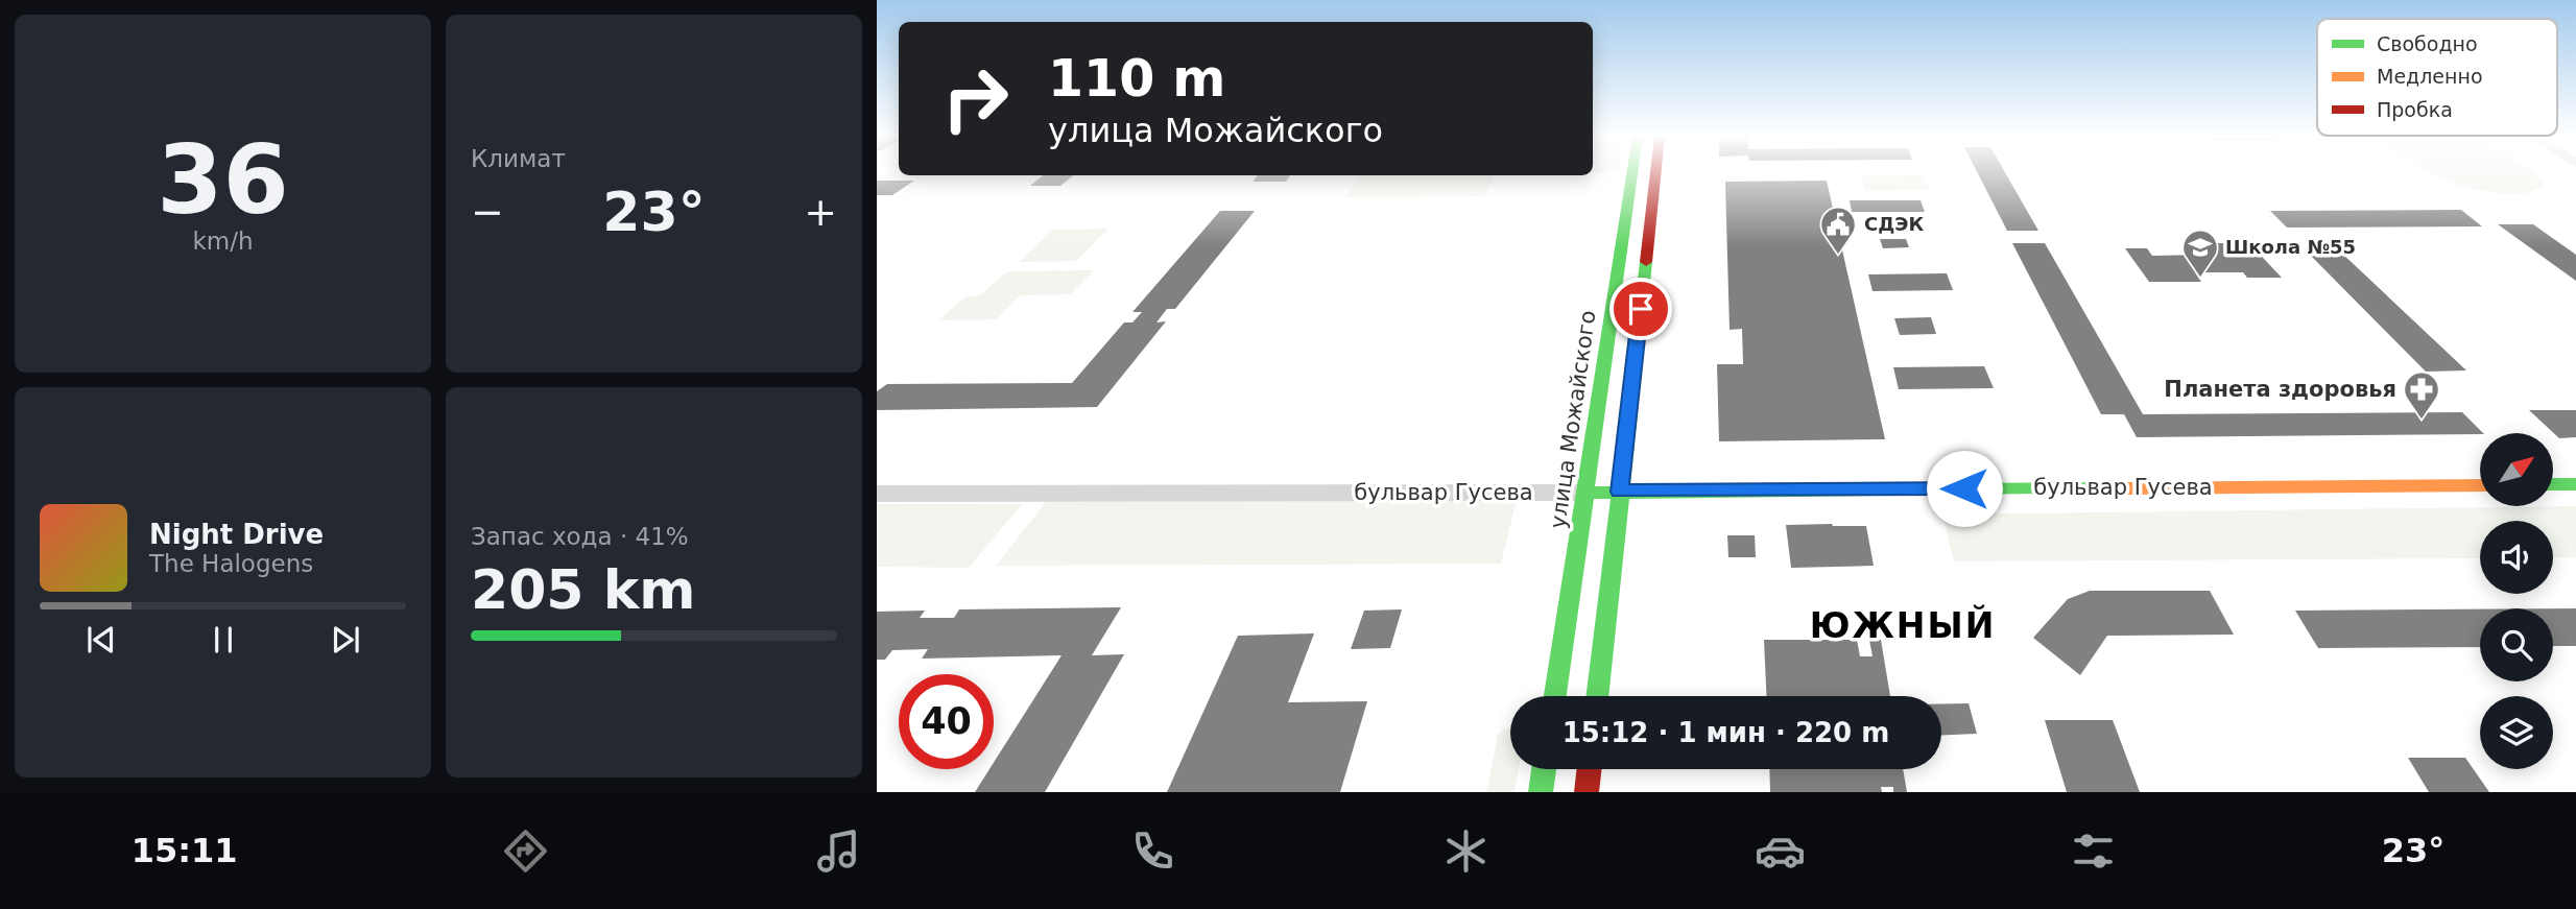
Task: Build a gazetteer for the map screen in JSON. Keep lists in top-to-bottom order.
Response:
{
  "streets": {
    "main road": ["улица Можайского", "бульвар Гусева"]
  },
  "crossings": [
    ["улица Можайского", "бульвар Гусева"]
  ],
  "districts": ["ЮЖНЫЙ"],
  "places": {
    "public building": ["СДЭК"],
    "school or university": ["Школа №55"],
    "pharmacy": ["Планета здоровья"]
  },
  "legend": ["Свободно", "Медленно", "Пробка"],
  "north": "top right",
  "page": {
    "tile": [
      ["36", "km/h"],
      "Климат",
      ["Запас хода · 41%", "205 km"]
    ],
    "turn": ["110 m", "улица Можайского"],
    "heat": ["−", "23°", "+"],
    "song": ["Night Drive", "The Halogens"],
    "limit": "40",
    "trip": "15:12 · 1 мин · 220 m",
    "tabs": ["15:11", "23°"]
  }
}
